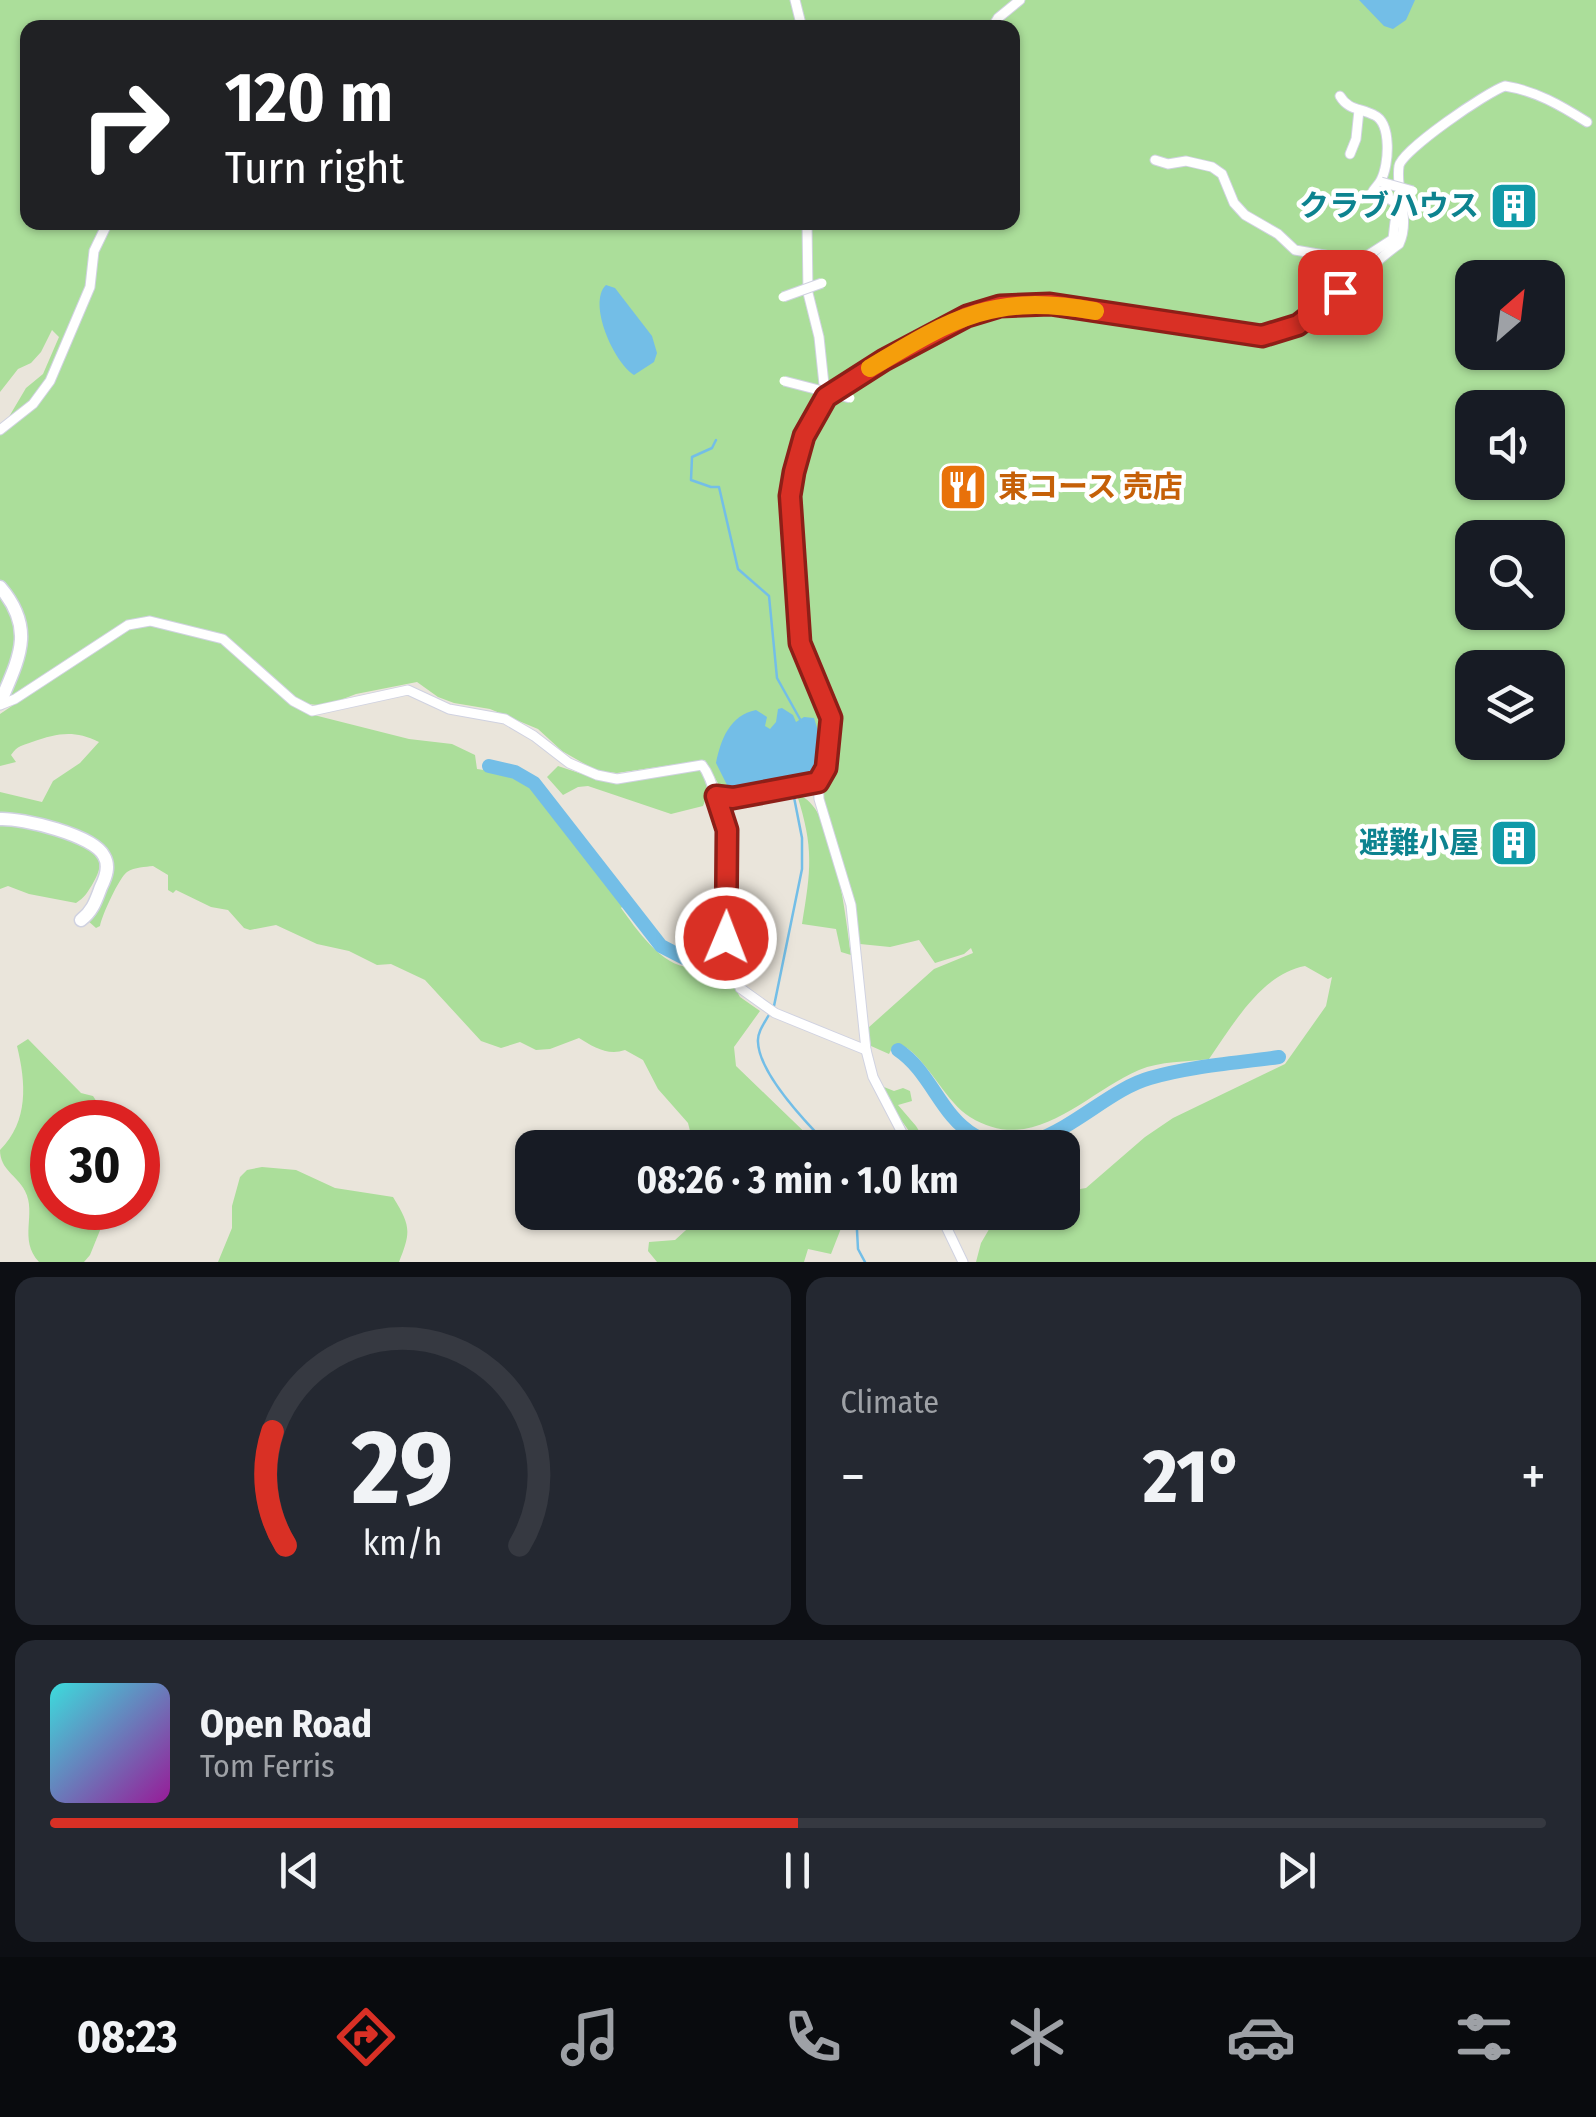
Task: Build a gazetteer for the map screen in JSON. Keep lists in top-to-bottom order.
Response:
{
  "places": {
    "building": ["クラブハウス", "避難小屋"],
    "restaurant": ["東コース 売店"]
  },
  "north": "top right",
  "page": {
    "turn": ["120 m", "Turn right"],
    "limit": "30",
    "trip": "08:26 · 3 min · 1.0 km",
    "tile": "Climate",
    "heat": ["−", "21°", "+"],
    "song": ["Open Road", "Tom Ferris"],
    "tabs": "08:23",
    "gauge": ["29", "km/h"]
  }
}
